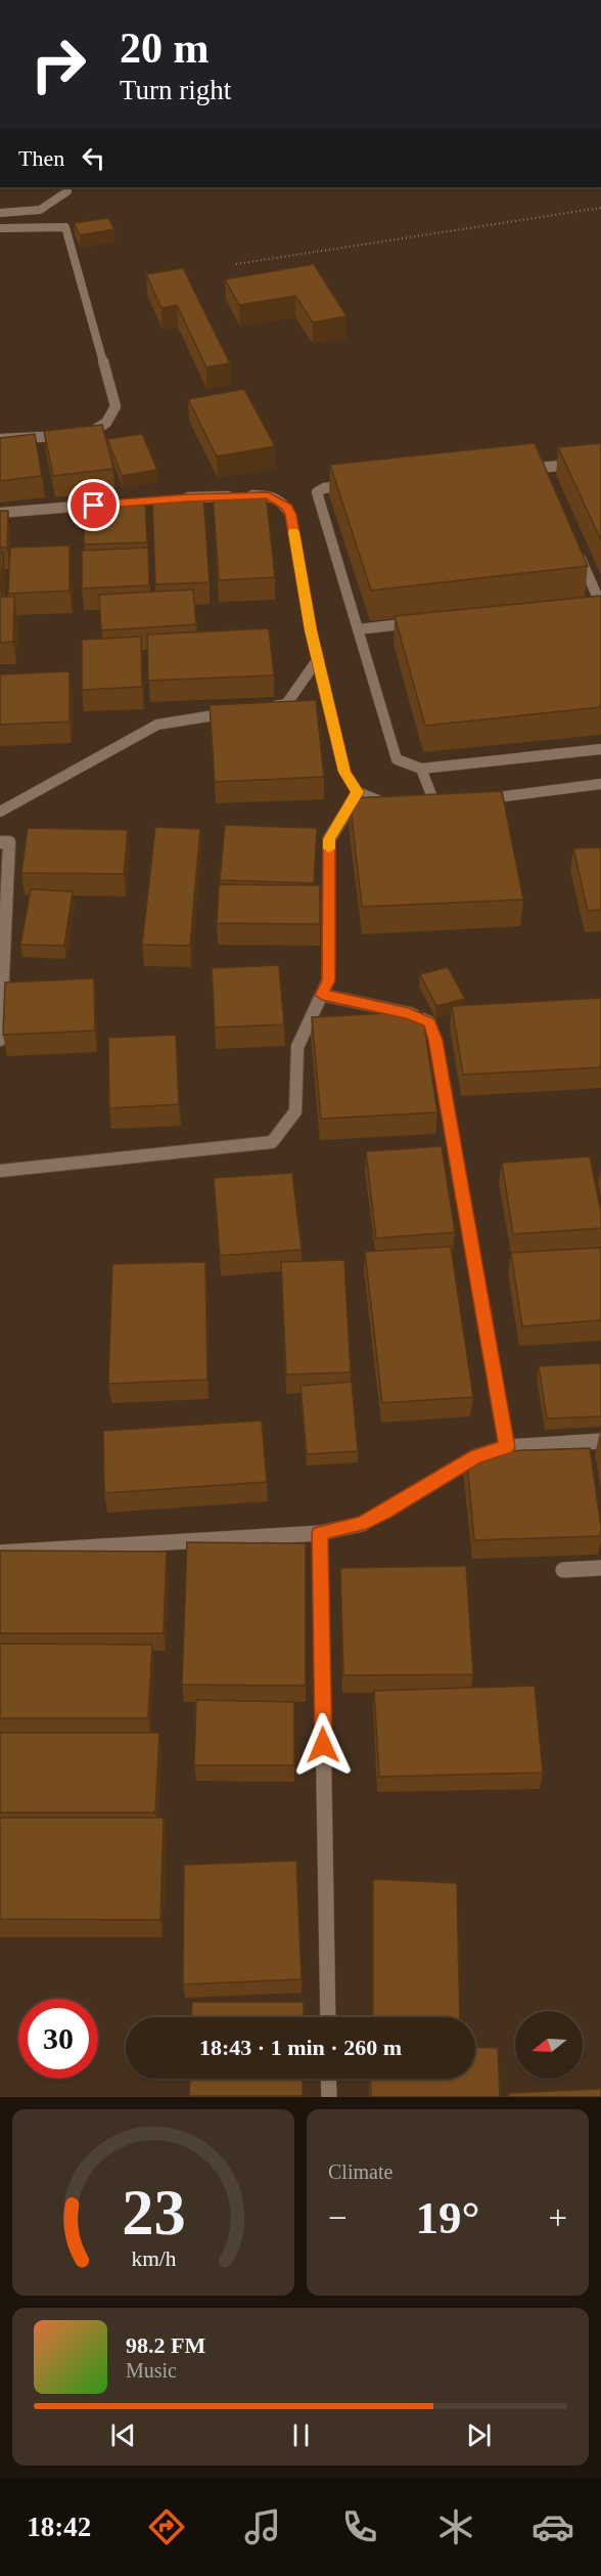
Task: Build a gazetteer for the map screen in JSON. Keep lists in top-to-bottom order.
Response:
{
  "north": "left",
  "page": {
    "turn": ["20 m", "Turn right"],
    "then": "Then",
    "limit": "30",
    "trip": "18:43 · 1 min · 260 m",
    "tile": "Climate",
    "heat": ["−", "19°", "+"],
    "song": ["98.2 FM", "Music"],
    "tabs": "18:42",
    "gauge": ["23", "km/h"]
  }
}
